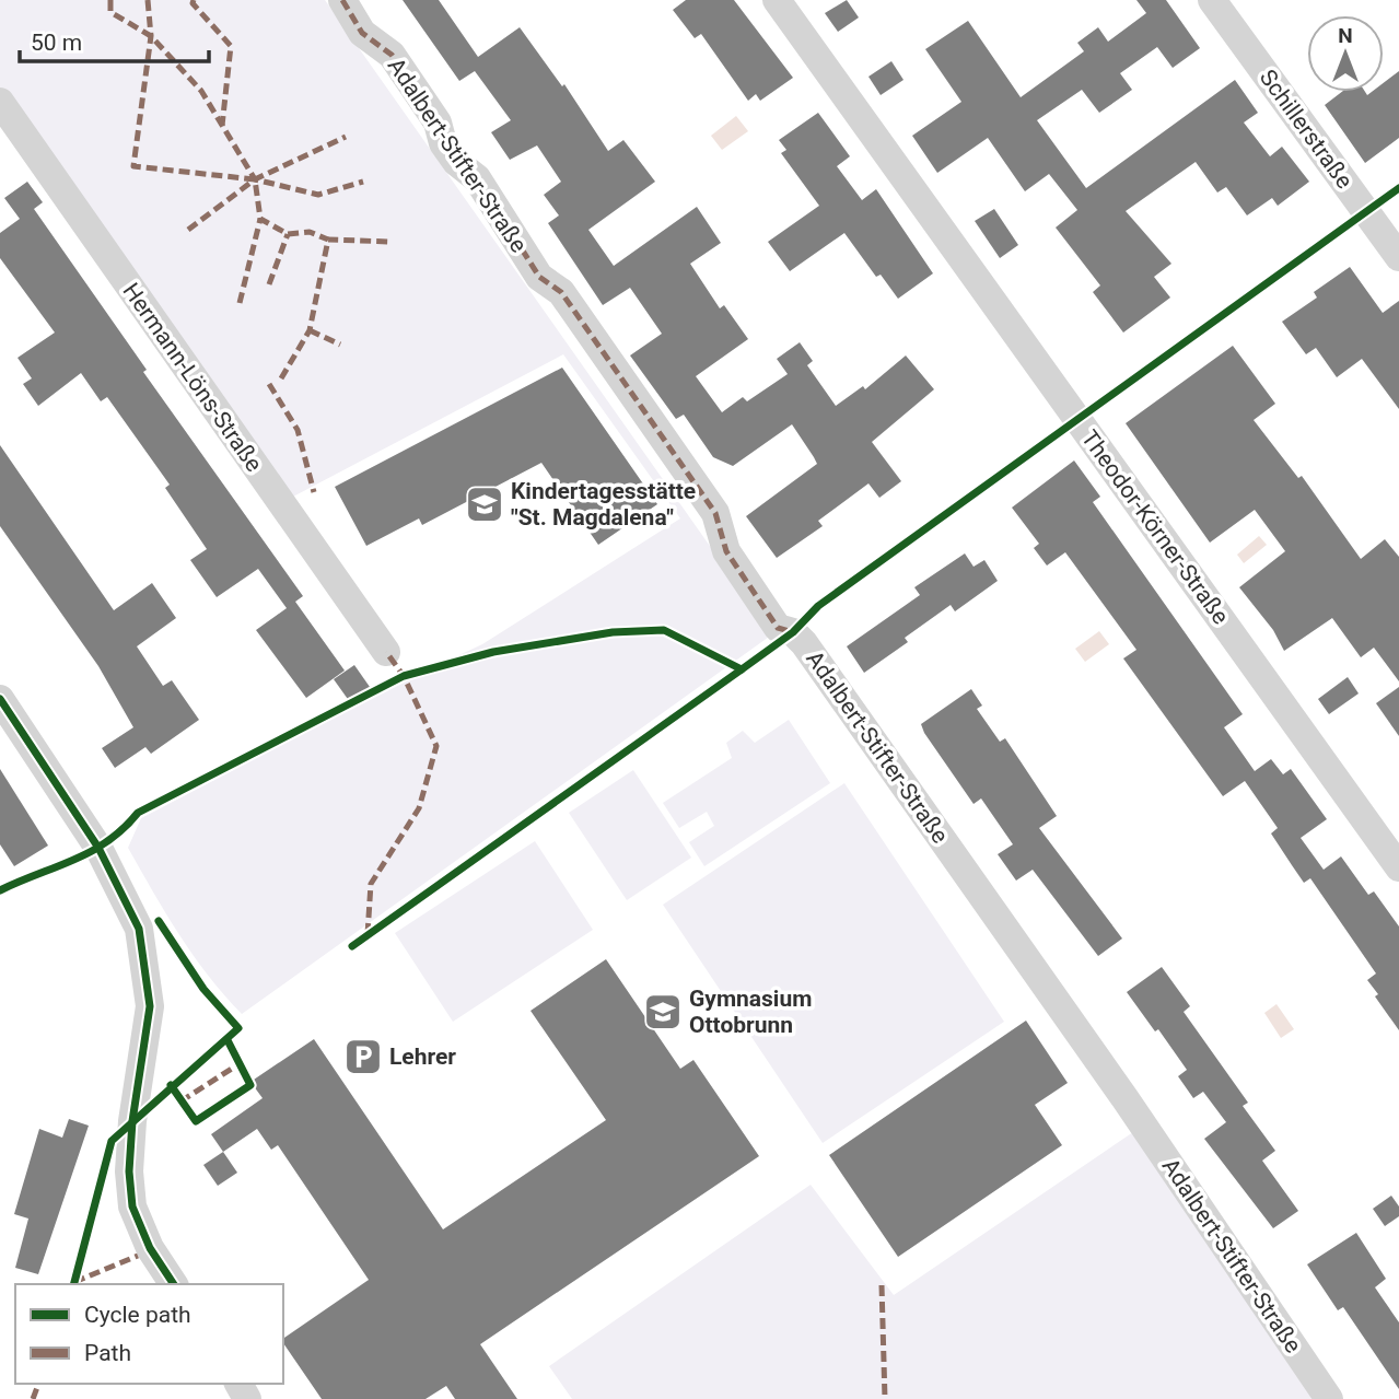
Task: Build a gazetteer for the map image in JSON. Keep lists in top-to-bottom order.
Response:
{
  "streets": {
    "street": [
      "Schillerstraße",
      "Adalbert-Stifter-Straße",
      "Hermann-Löns-Straße",
      "Theodor-Körner-Straße"
    ]
  },
  "places": {
    "school or university": ["Kindertagesstätte \"St. Magdalena\"", "Gymnasium Ottobrunn"],
    "parking": ["Lehrer"]
  },
  "legend": ["Cycle path", "Path"],
  "scale_bar": "50 m",
  "north": "top"
}
